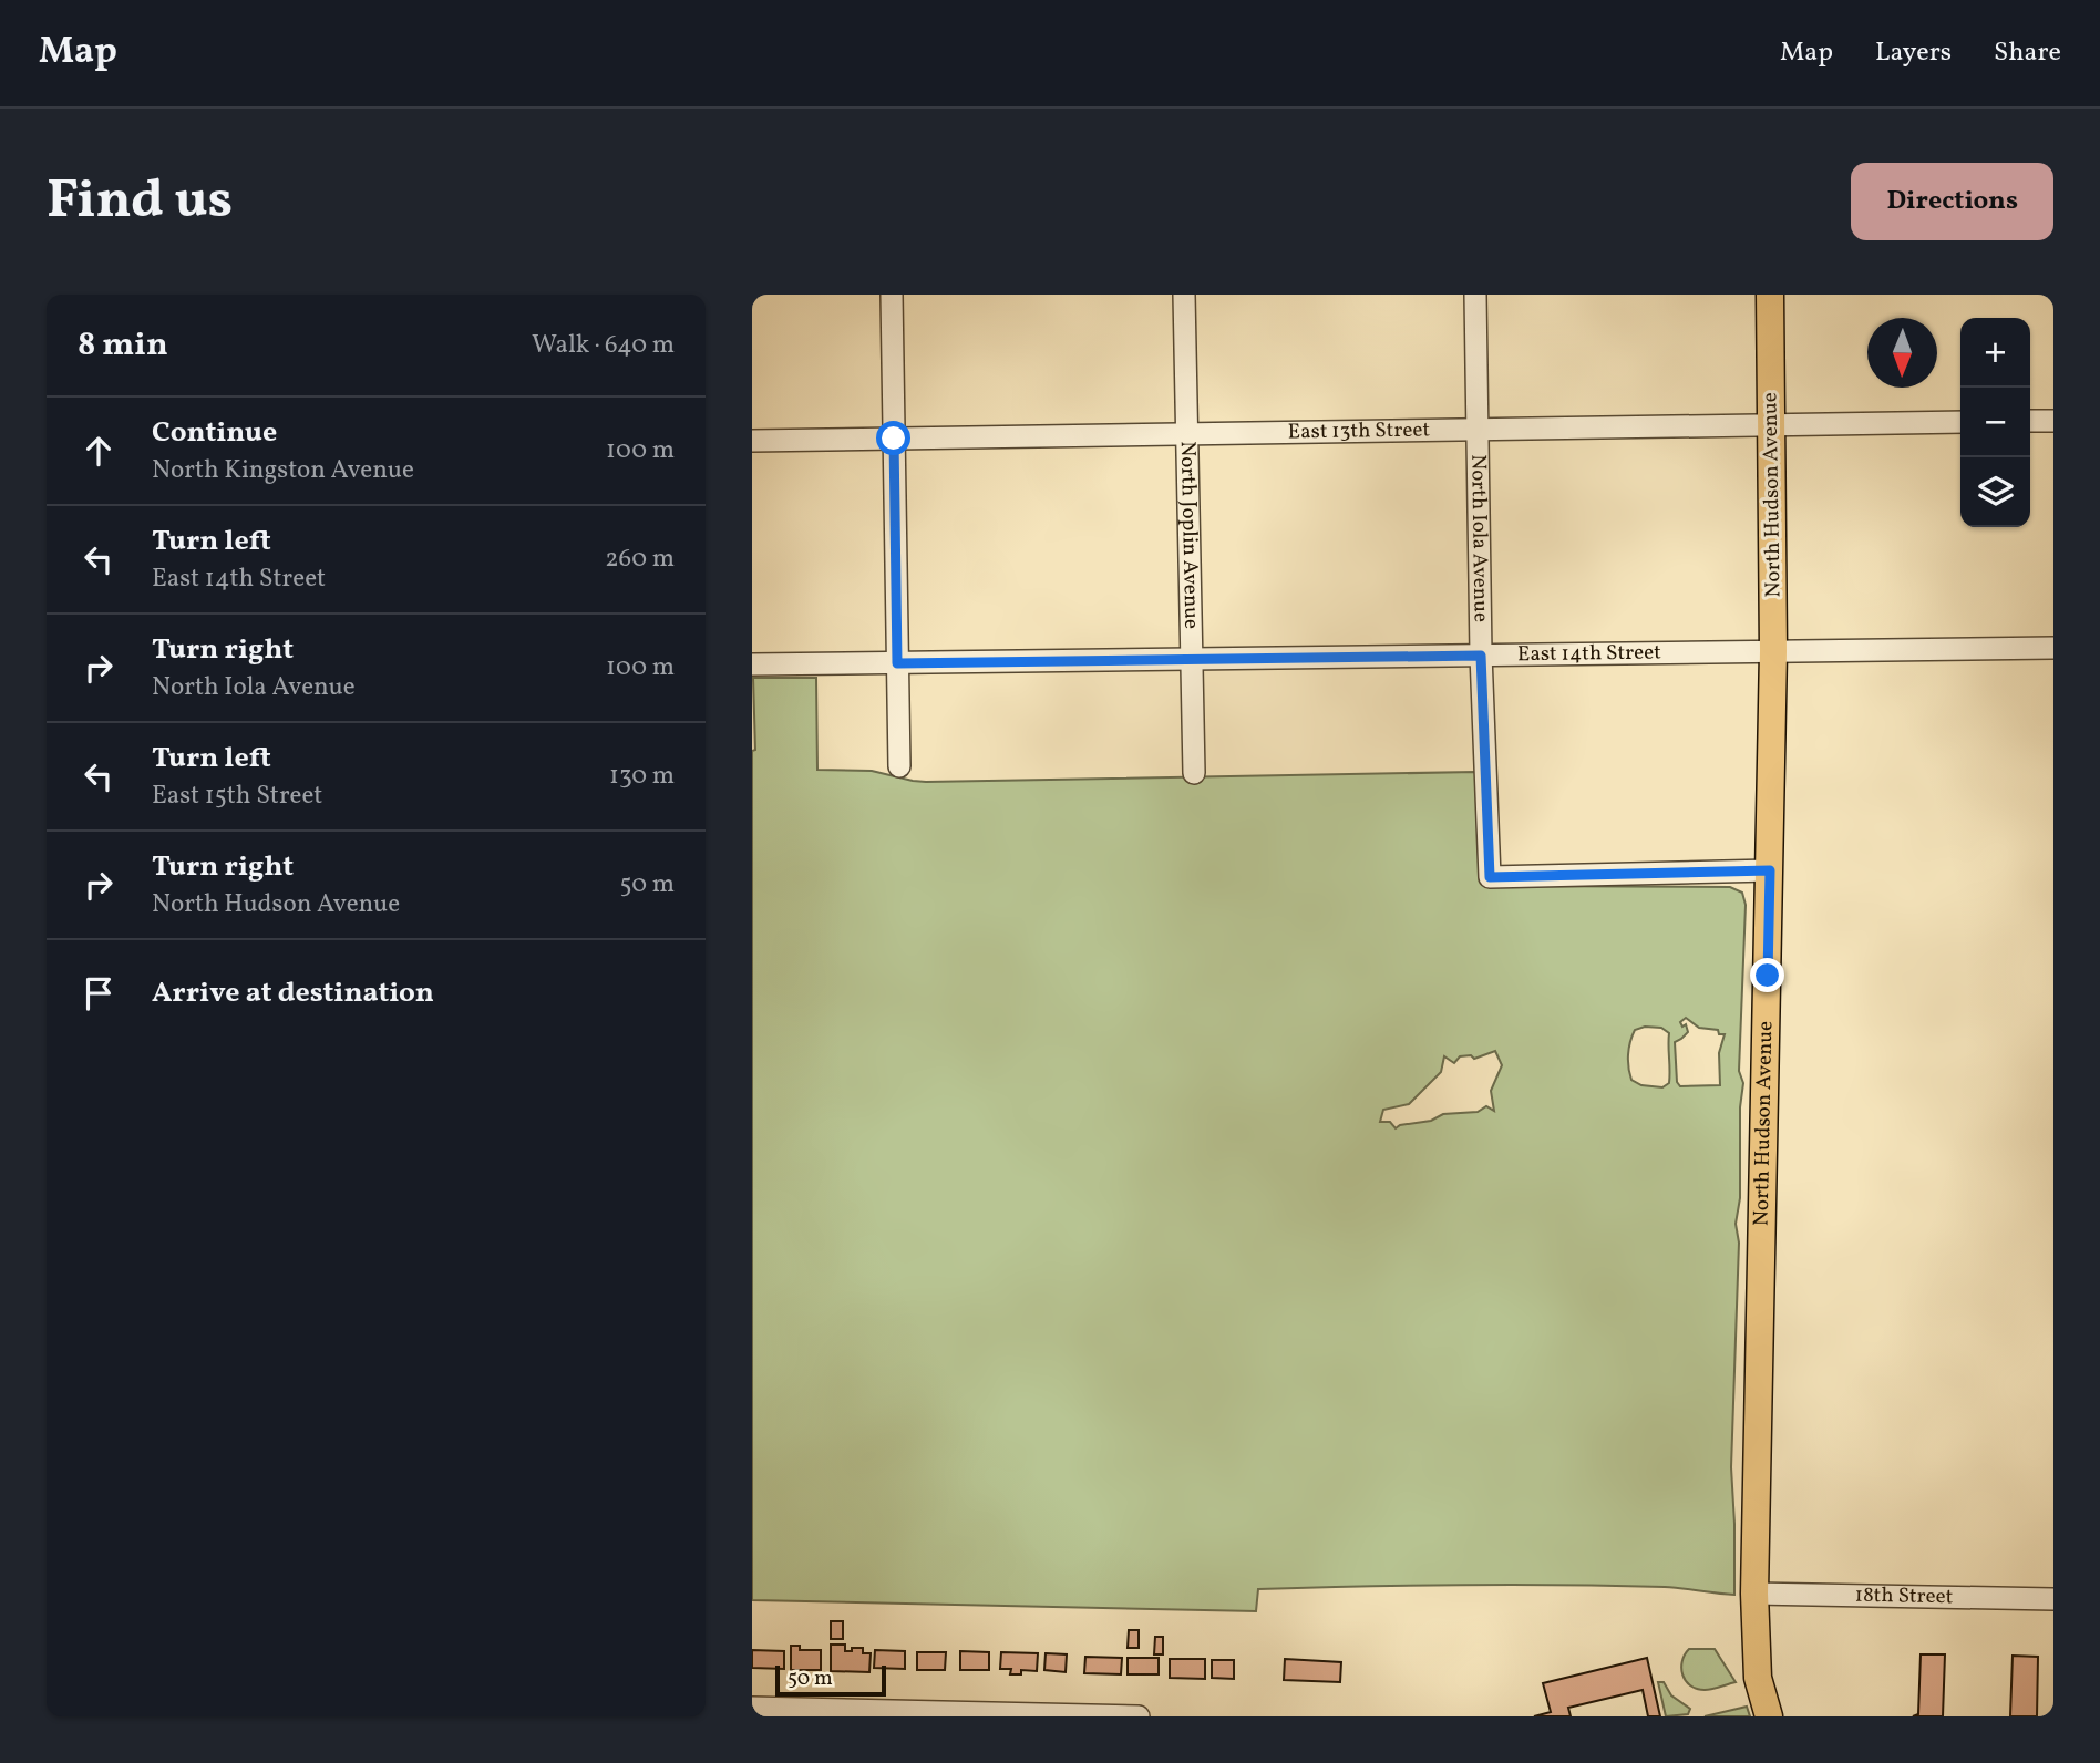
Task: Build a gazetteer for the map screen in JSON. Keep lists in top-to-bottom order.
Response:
{
  "streets": {
    "main road": ["North Hudson Avenue"],
    "street": [
      "East 13th Street",
      "North Joplin Avenue",
      "North Iola Avenue",
      "East 14th Street",
      "18th Street"
    ]
  },
  "crossings": [
    ["East 13th Street", "North Hudson Avenue"],
    ["East 13th Street", "North Joplin Avenue"],
    ["East 13th Street", "North Iola Avenue"],
    ["North Hudson Avenue", "North Iola Avenue"],
    ["North Hudson Avenue", "East 14th Street"],
    ["North Hudson Avenue", "18th Street"],
    ["North Joplin Avenue", "East 14th Street"],
    ["North Iola Avenue", "East 14th Street"]
  ],
  "scale_bar": "50 m",
  "north": "bottom",
  "page": {
    "header": "Map",
    "nav": ["Map", "Layers", "Share"],
    "buttons": "Directions",
    "title": "Find us",
    "heading": ["8 min", "Walk · 640 m"],
    "map_buttons": ["+", "−"],
    "list": [
      ["Continue", "North Kingston Avenue", "100 m"],
      ["Turn left", "East 14th Street", "260 m"],
      ["Turn right", "North Iola Avenue", "100 m"],
      ["Turn left", "East 15th Street", "130 m"],
      ["Turn right", "North Hudson Avenue", "50 m"],
      "Arrive at destination"
    ],
    "scale": "50 m"
  }
}
